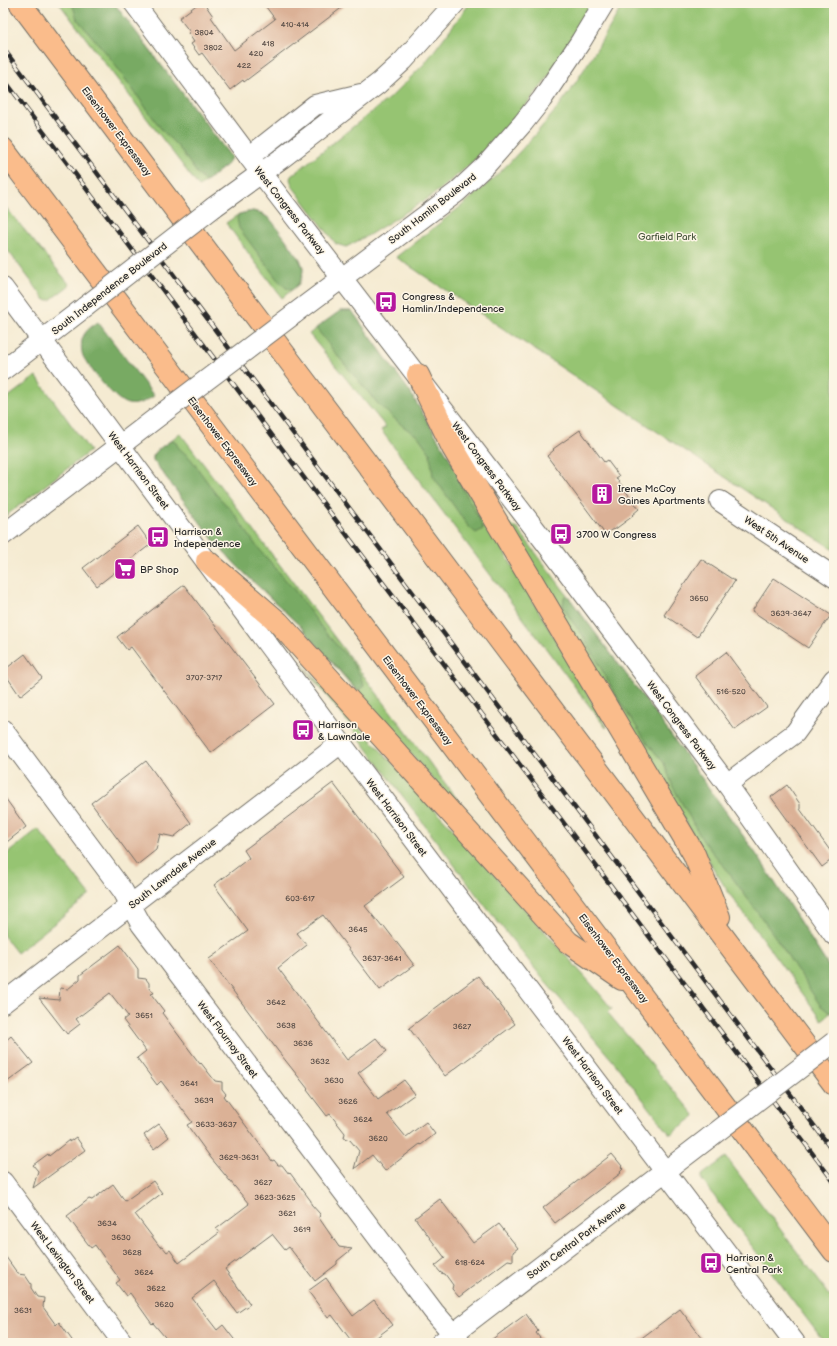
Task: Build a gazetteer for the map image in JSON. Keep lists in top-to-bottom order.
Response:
{
  "streets": {
    "highway": ["Eisenhower Expressway"],
    "street": [
      "South Hamlin Boulevard",
      "West Congress Parkway",
      "South Independence Boulevard",
      "West Harrison Street",
      "West 5th Avenue",
      "South Lawndale Avenue",
      "West Flournoy Street",
      "South Central Park Avenue",
      "West Lexington Street"
    ]
  },
  "crossings": [
    ["South Hamlin Boulevard", "West Congress Parkway"],
    ["South Hamlin Boulevard", "West Harrison Street"],
    ["West Congress Parkway", "South Independence Boulevard"],
    ["South Independence Boulevard", "West Harrison Street"],
    ["West Harrison Street", "South Lawndale Avenue"],
    ["West Harrison Street", "South Central Park Avenue"],
    ["South Lawndale Avenue", "West Flournoy Street"],
    ["West Flournoy Street", "South Central Park Avenue"]
  ],
  "parks": ["Garfield Park"],
  "places": {
    "bus stop": [
      "Congress & Hamlin/Independence",
      "3700 W Congress",
      "Harrison & Independence",
      "Harrison & Lawndale",
      "Harrison & Central Park"
    ],
    "building": ["Irene McCoy Gaines Apartments"],
    "supermarket": ["BP Shop"]
  },
  "house_numbers": [
    "410-414",
    "3804",
    "418",
    "3802",
    "420",
    "422",
    "3650",
    "3639-3647",
    "3707-3717",
    "516-520",
    "603-617",
    "3645",
    "3637-3641",
    "3642",
    "3651",
    "3638",
    "3627",
    "3636",
    "3632",
    "3630",
    "3641",
    "3639",
    "3626",
    "3624",
    "3633-3637",
    "3620",
    "3629-3631",
    "3627",
    "3623-3625",
    "3621",
    "3634",
    "3619",
    "3630",
    "3628",
    "618-624",
    "3624",
    "3622",
    "3620",
    "3631"
  ]
}
